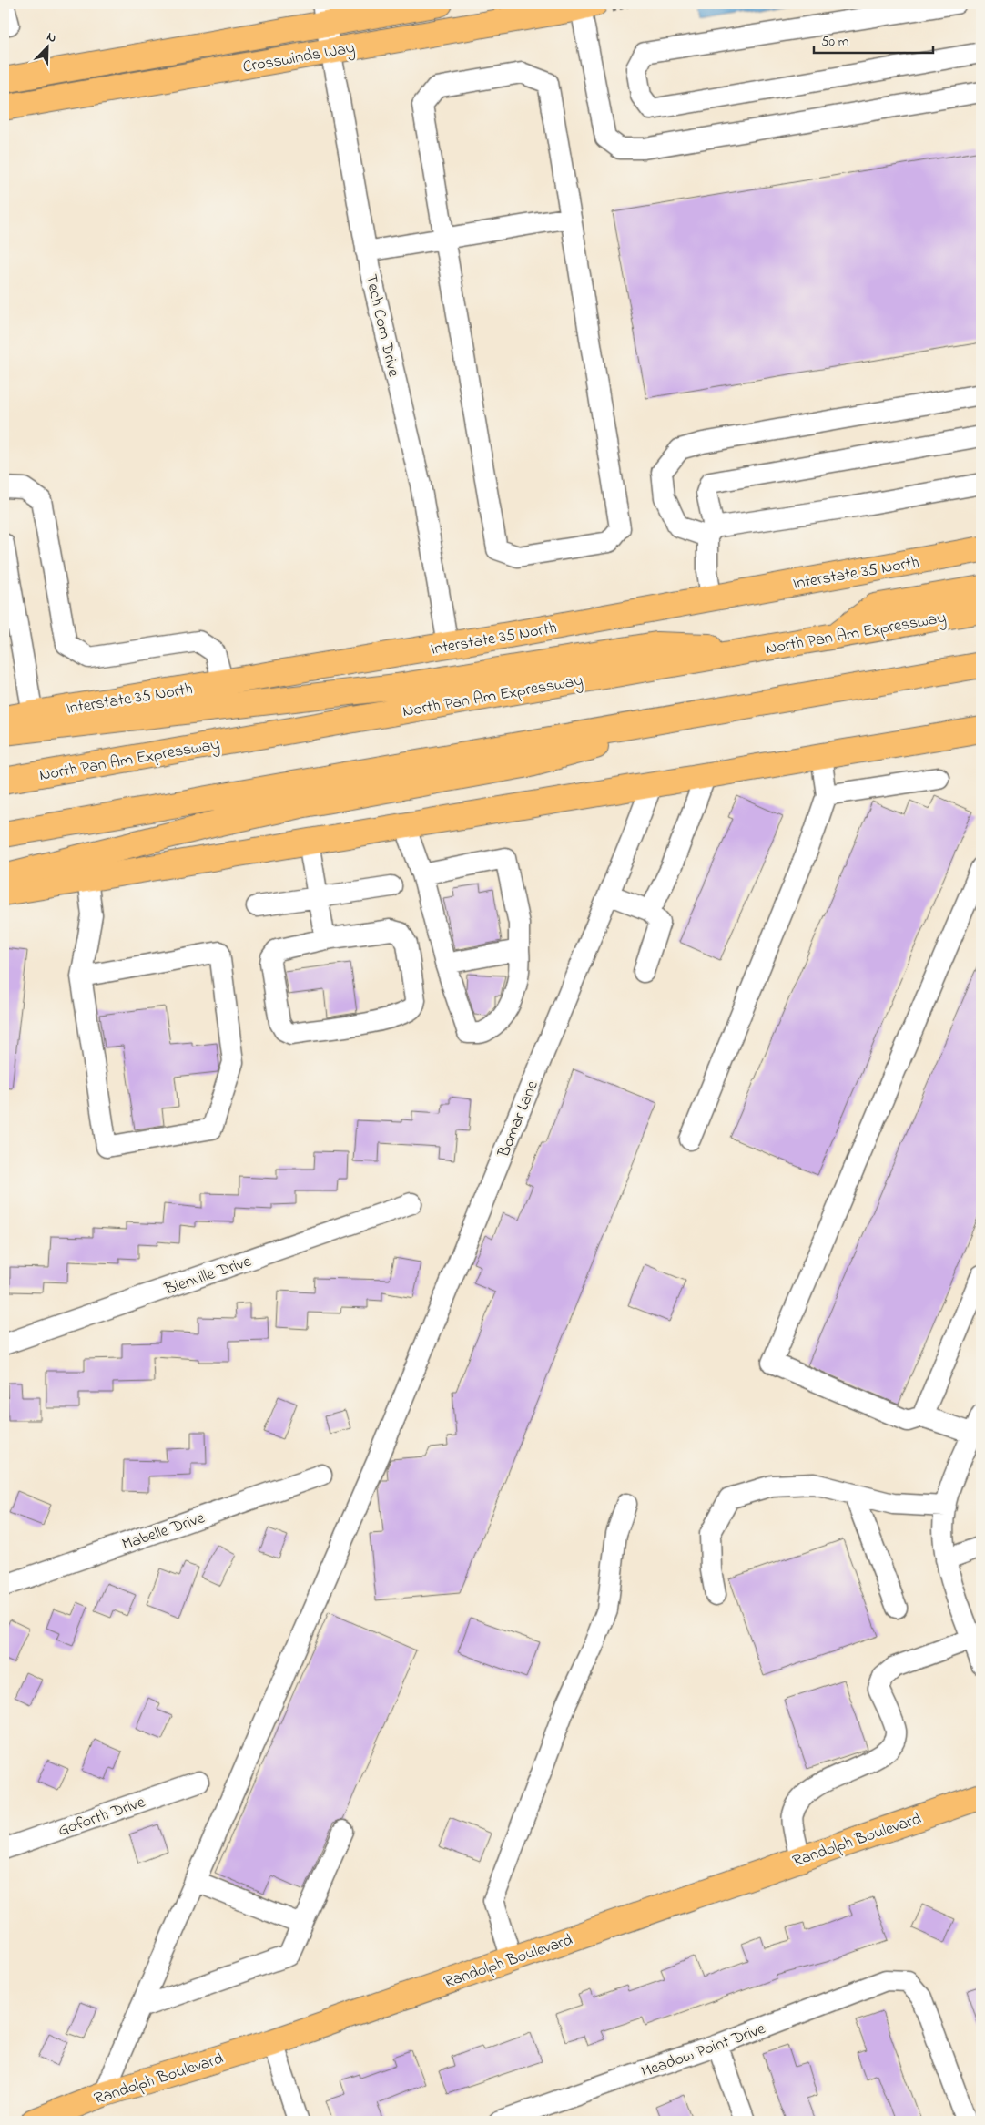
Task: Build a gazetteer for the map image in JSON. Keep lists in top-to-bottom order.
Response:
{
  "streets": {
    "main road": [
      "Crosswinds Way",
      "Interstate 35 North",
      "North Pan Am Expressway",
      "Randolph Boulevard"
    ],
    "street": [
      "Tech Com Drive",
      "Bomar Lane",
      "Bienville Drive",
      "Mabelle Drive",
      "Goforth Drive",
      "Meadow Point Drive"
    ]
  },
  "crossings": [
    ["Crosswinds Way", "Tech Com Drive"],
    ["Tech Com Drive", "Interstate 35 North"],
    ["Bomar Lane", "Randolph Boulevard"]
  ],
  "scale_bar": "50 m",
  "north": "top right"
}
